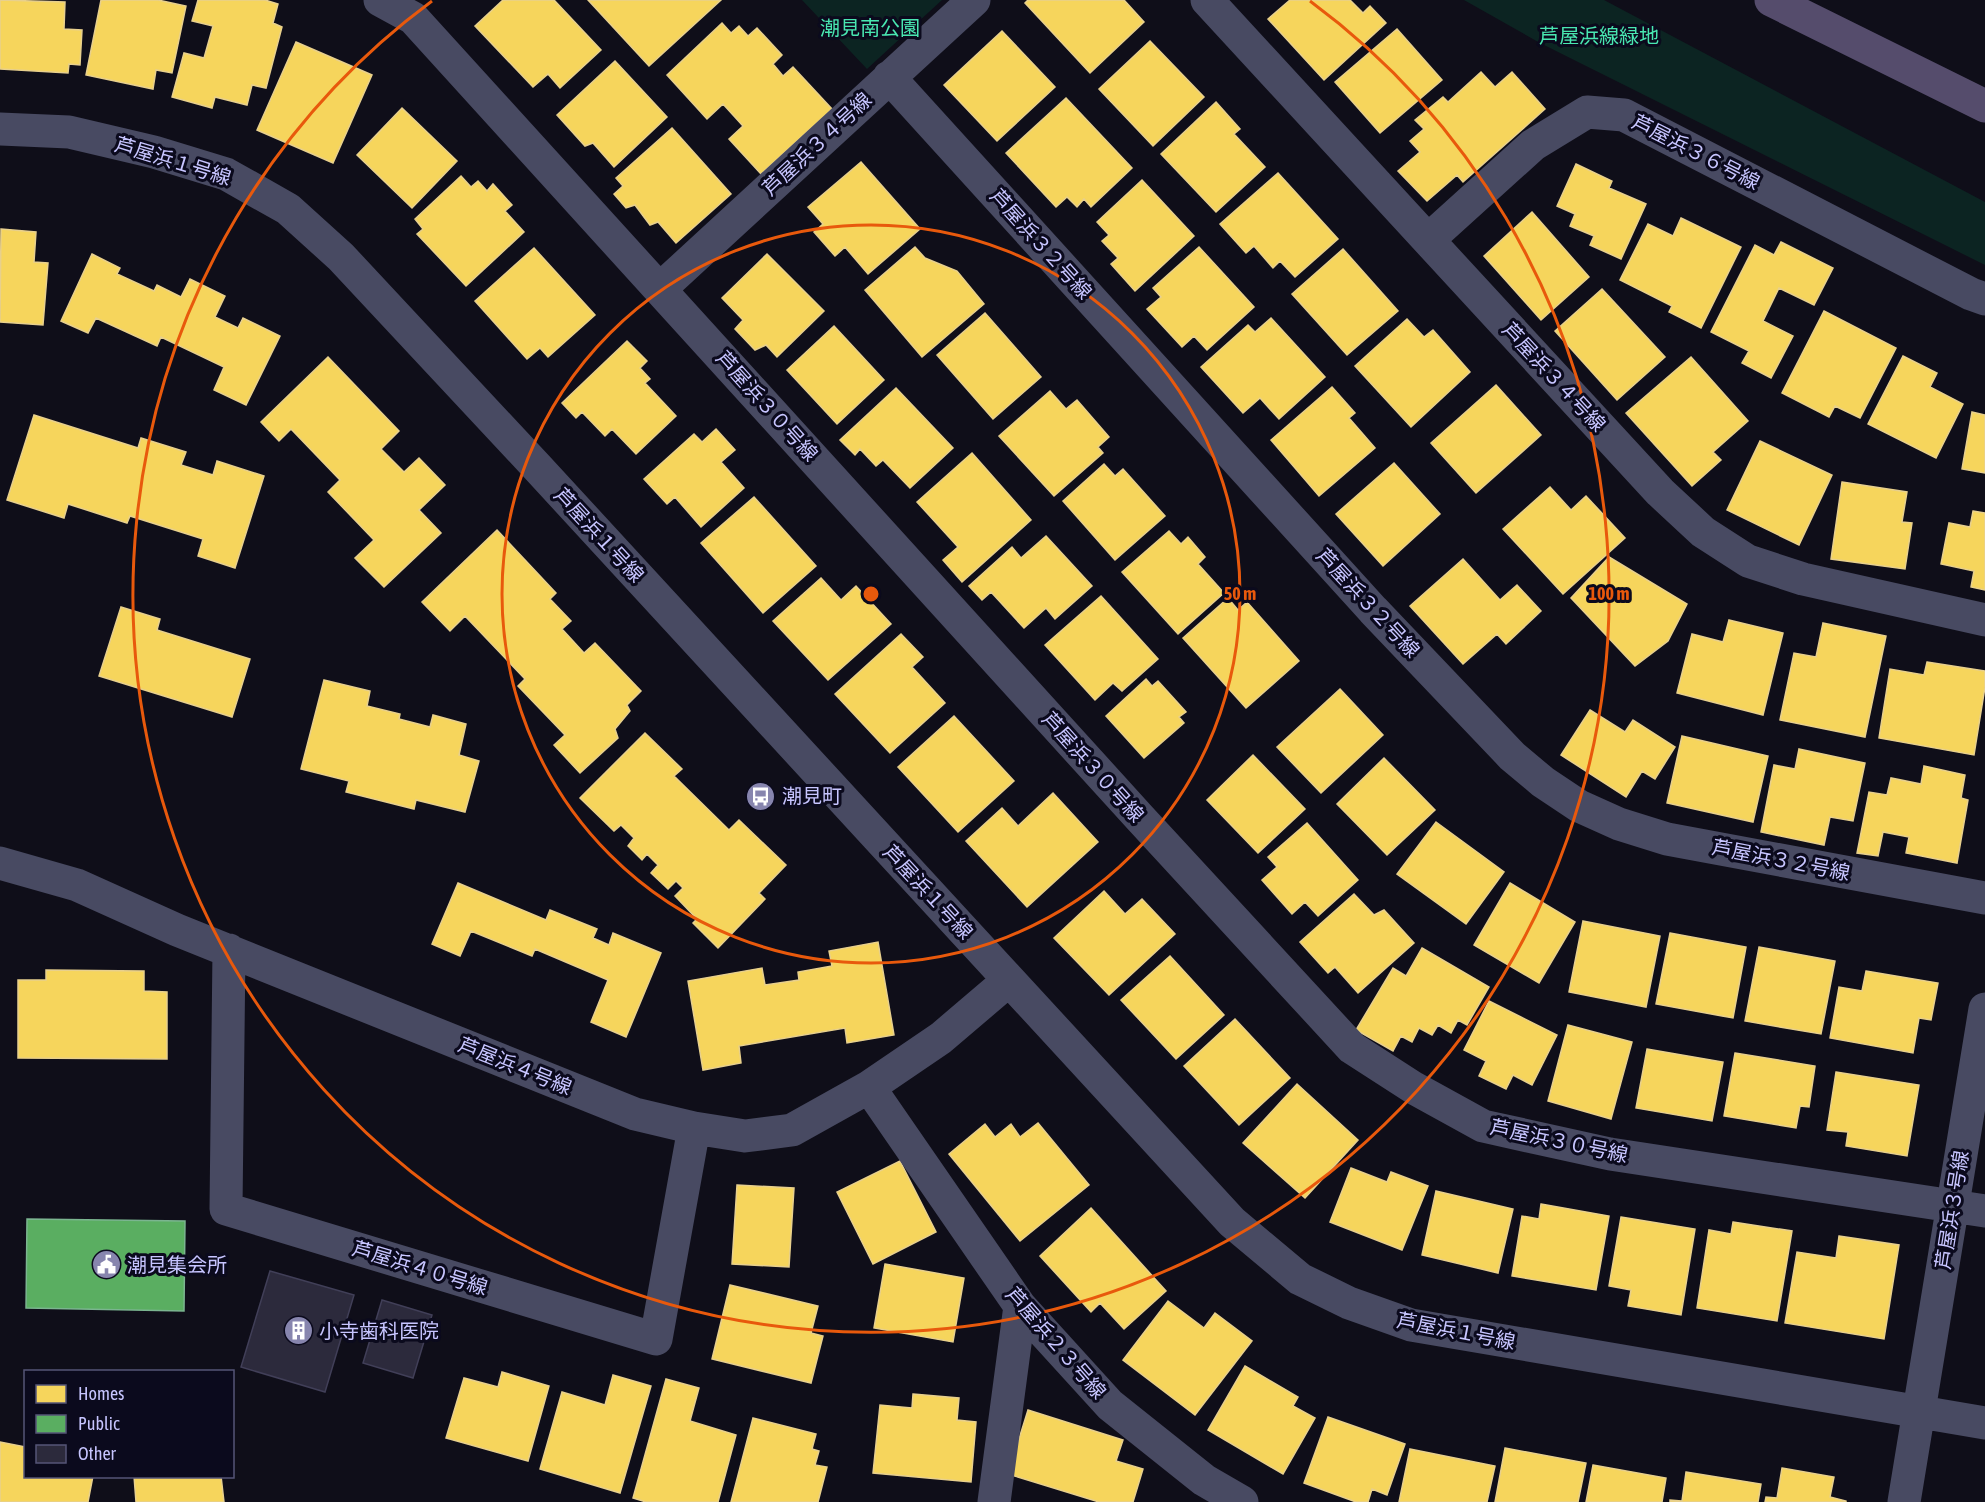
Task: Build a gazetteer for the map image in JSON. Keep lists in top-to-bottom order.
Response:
{
  "streets": {
    "street": [
      "芦屋浜３４号線",
      "芦屋浜３６号線",
      "芦屋浜１号線",
      "芦屋浜３２号線",
      "芦屋浜３０号線",
      "芦屋浜４号線",
      "芦屋浜３号線",
      "芦屋浜４０号線",
      "芦屋浜２３号線"
    ]
  },
  "crossings": [
    ["芦屋浜３４号線", "芦屋浜３６号線"],
    ["芦屋浜３４号線", "芦屋浜３２号線"],
    ["芦屋浜３４号線", "芦屋浜３０号線"],
    ["芦屋浜１号線", "芦屋浜４号線"],
    ["芦屋浜１号線", "芦屋浜３号線"],
    ["芦屋浜３０号線", "芦屋浜３号線"],
    ["芦屋浜４号線", "芦屋浜４０号線"],
    ["芦屋浜４号線", "芦屋浜２３号線"]
  ],
  "parks": ["潮見南公園", "芦屋浜線緑地"],
  "places": {
    "bus stop": ["潮見町"],
    "public building": ["潮見集会所"],
    "building": ["小寺歯科医院"]
  },
  "legend": ["Homes", "Public", "Other"],
  "rings": ["50 m", "100 m"]
}
